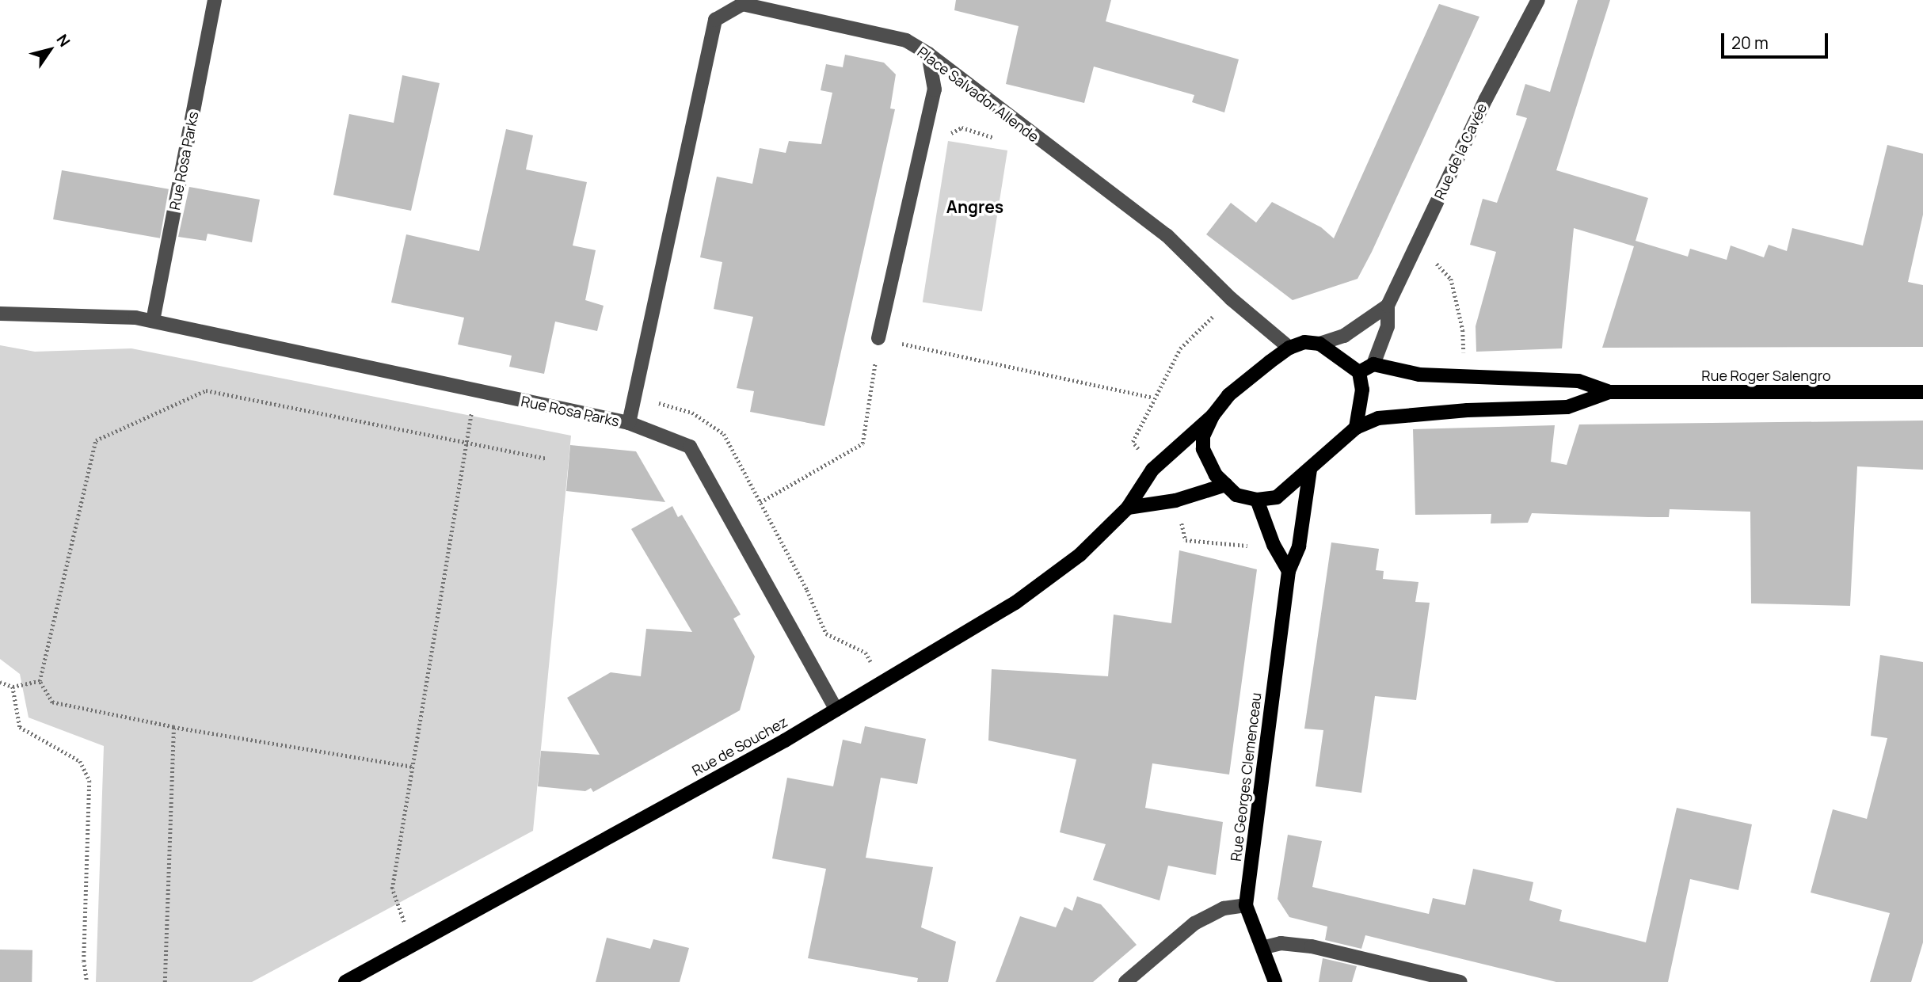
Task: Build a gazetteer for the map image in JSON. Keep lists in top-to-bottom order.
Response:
{
  "streets": {
    "main road": ["Rue Roger Salengro", "Rue de Souchez", "Rue Georges Clemenceau"],
    "street": ["Place Salvador Allende", "Rue de la Cavée", "Rue Rosa Parks"]
  },
  "crossings": [
    ["Place Salvador Allende", "Rue de la Cavée"],
    ["Place Salvador Allende", "Rue Rosa Parks"],
    ["Place Salvador Allende", "Rue Roger Salengro"],
    ["Place Salvador Allende", "Rue de Souchez"],
    ["Place Salvador Allende", "Rue Georges Clemenceau"],
    ["Rue de la Cavée", "Rue Roger Salengro"],
    ["Rue de la Cavée", "Rue de Souchez"],
    ["Rue de la Cavée", "Rue Georges Clemenceau"],
    ["Rue Rosa Parks", "Rue de Souchez"],
    ["Rue Roger Salengro", "Rue de Souchez"],
    ["Rue Roger Salengro", "Rue Georges Clemenceau"],
    ["Rue de Souchez", "Rue Georges Clemenceau"]
  ],
  "districts": ["Angres"],
  "scale_bar": "20 m",
  "north": "top right"
}
